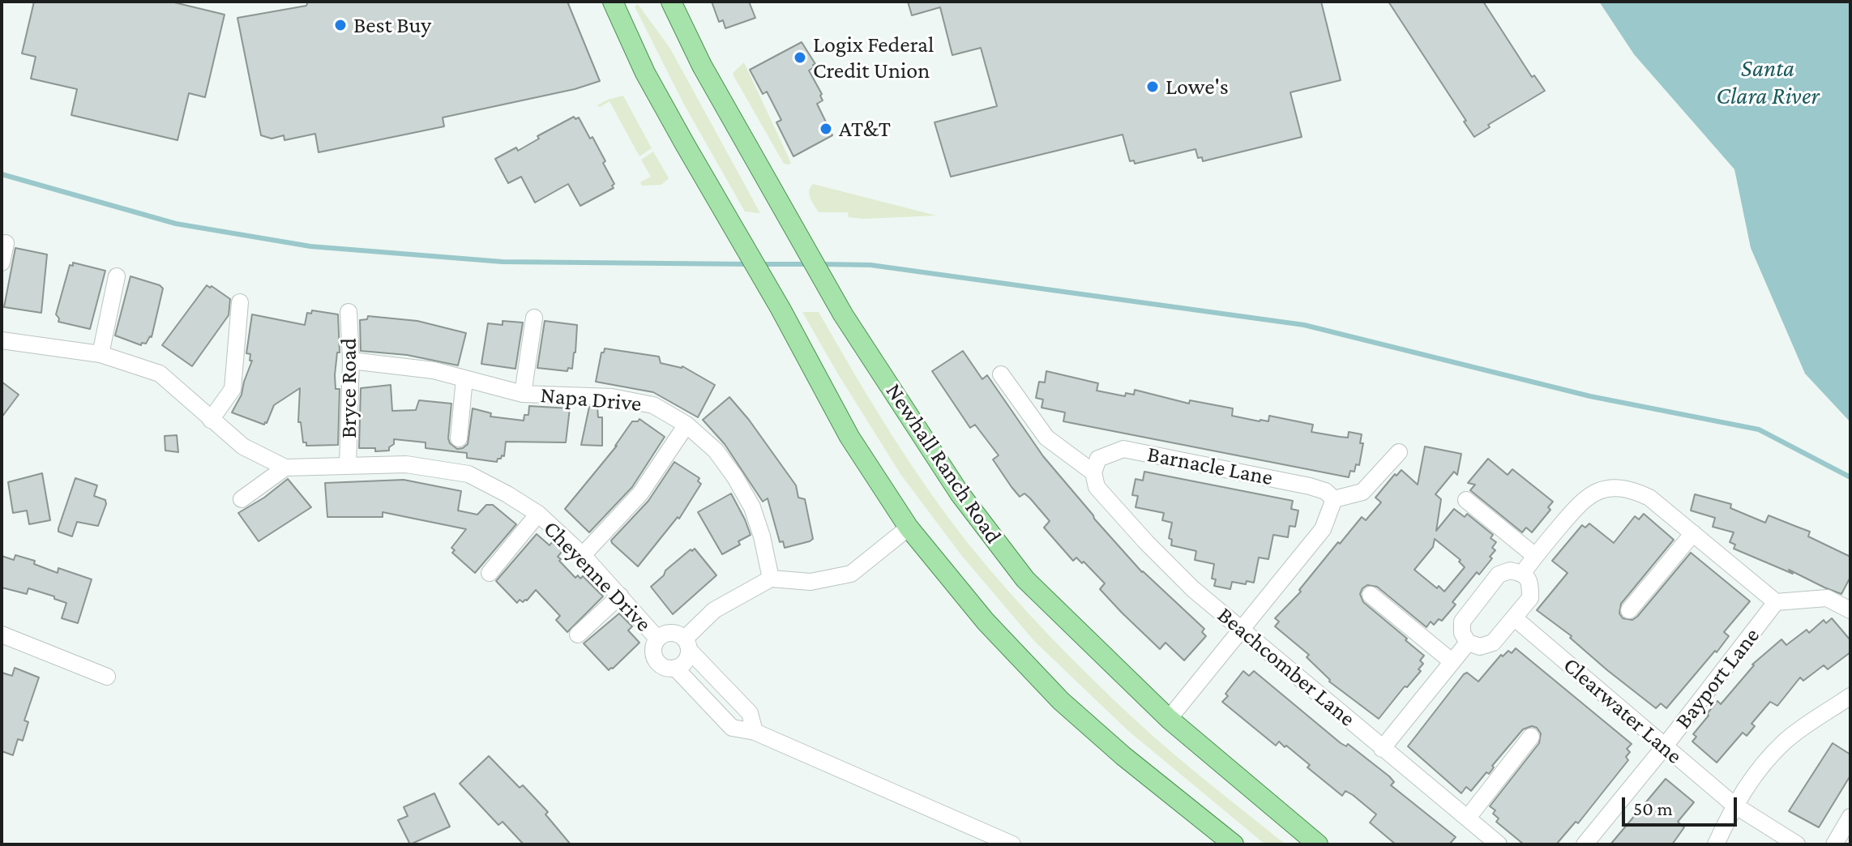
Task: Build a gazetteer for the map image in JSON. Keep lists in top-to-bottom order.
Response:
{
  "streets": {
    "main road": ["Newhall Ranch Road"],
    "street": [
      "Bryce Road",
      "Napa Drive",
      "Barnacle Lane",
      "Cheyenne Drive",
      "Beachcomber Lane",
      "Bayport Lane",
      "Clearwater Lane"
    ]
  },
  "crossings": [
    ["Bryce Road", "Napa Drive"],
    ["Bryce Road", "Cheyenne Drive"],
    ["Barnacle Lane", "Beachcomber Lane"],
    ["Bayport Lane", "Clearwater Lane"]
  ],
  "water": ["Santa Clara River"],
  "places": [
    "Best Buy",
    "Logix Federal Credit Union",
    "Lowe's",
    "AT&T"
  ],
  "scale_bar": "50 m"
}
